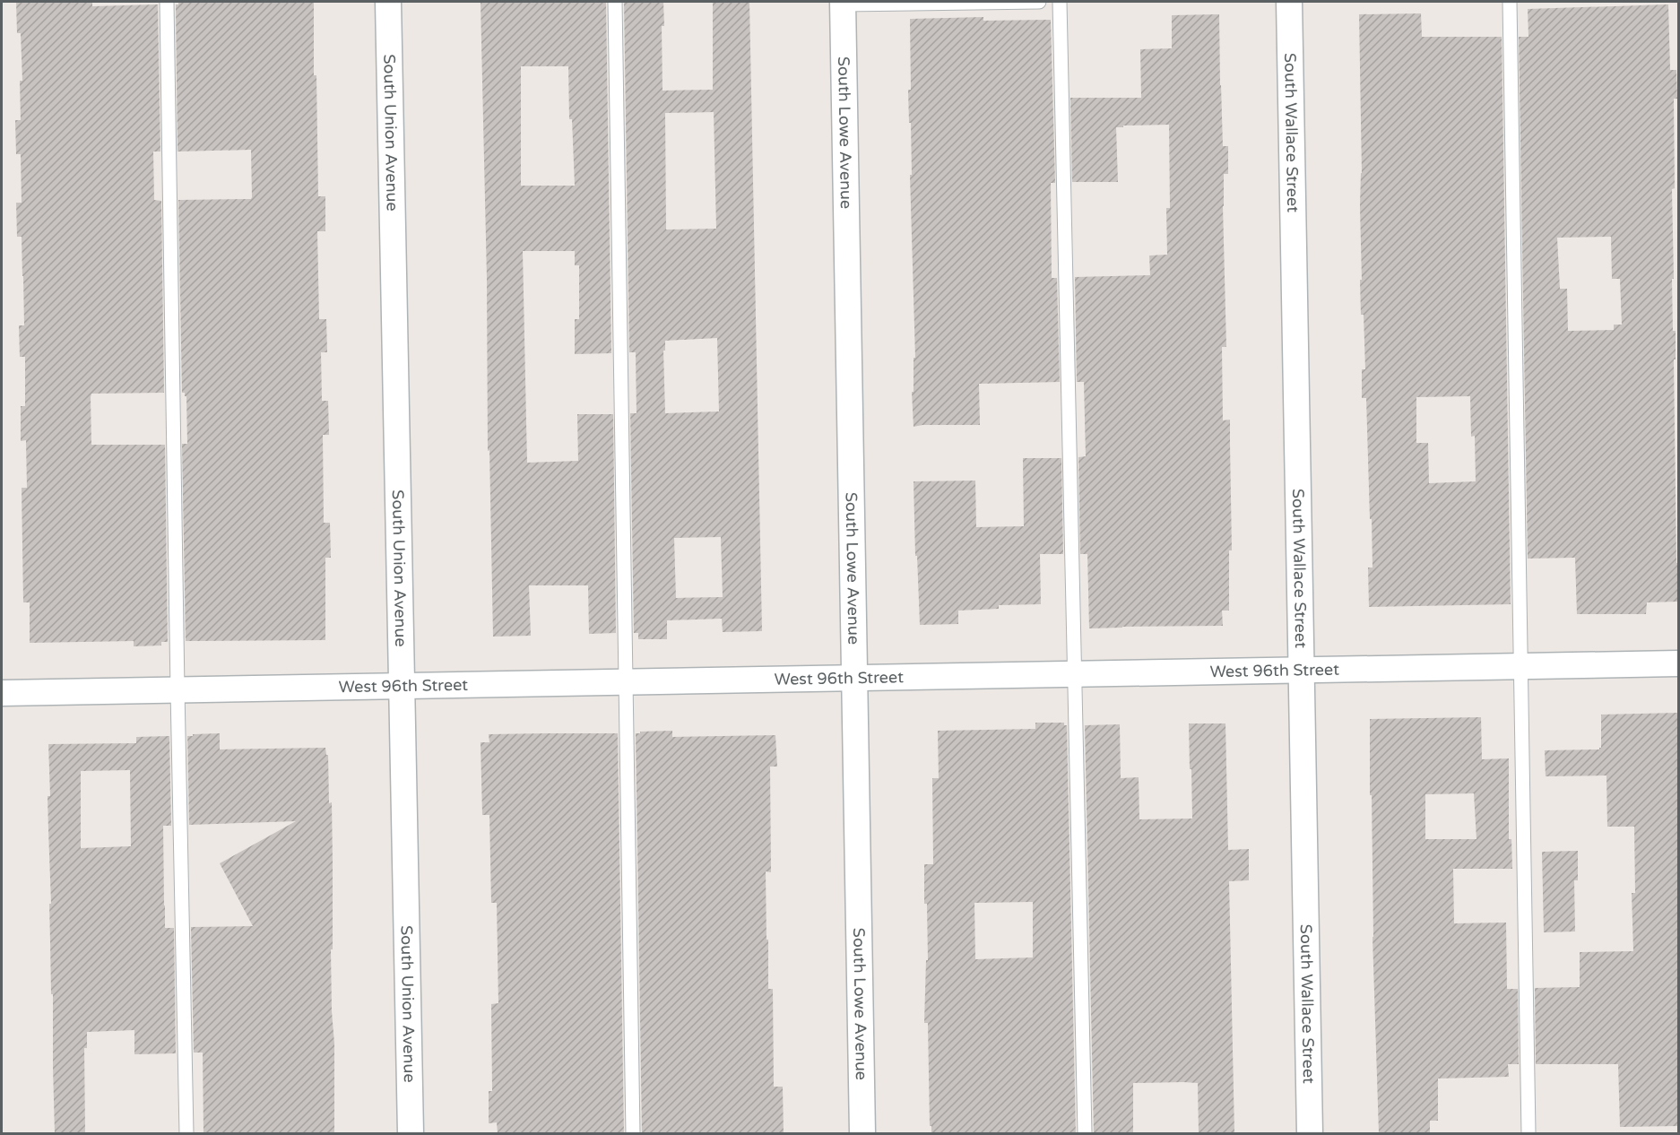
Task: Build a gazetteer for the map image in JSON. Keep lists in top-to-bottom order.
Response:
{
  "streets": {
    "street": [
      "South Union Avenue",
      "South Lowe Avenue",
      "South Wallace Street",
      "West 96th Street"
    ]
  },
  "crossings": [
    ["South Union Avenue", "West 96th Street"],
    ["South Lowe Avenue", "West 96th Street"],
    ["South Wallace Street", "West 96th Street"]
  ]
}
